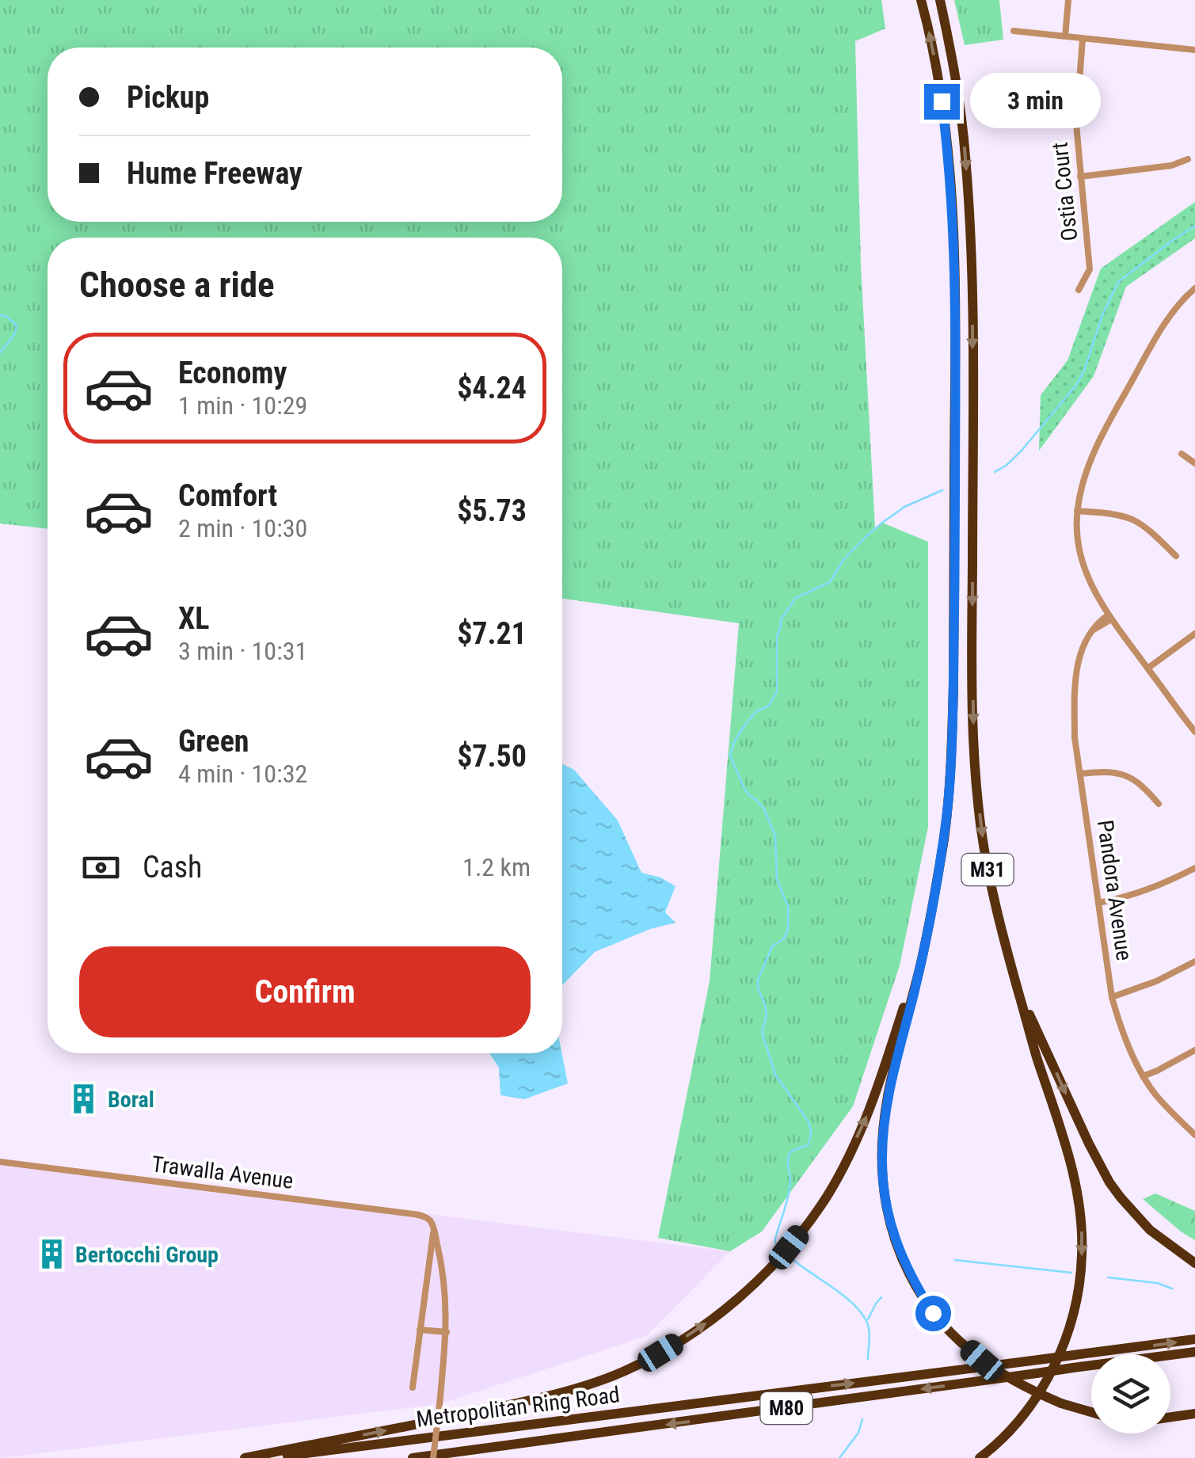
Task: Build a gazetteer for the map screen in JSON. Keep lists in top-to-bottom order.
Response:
{
  "streets": {
    "highway": ["M31", "Metropolitan Ring Road", "M80"],
    "street": ["Ostia Court", "Pandora Avenue", "Trawalla Avenue"]
  },
  "places": {
    "building": ["Boral", "Bertocchi Group"]
  },
  "page": {
    "banner": ["Pickup", "Hume Freeway"],
    "bubble": "3 min",
    "heading": "Choose a ride",
    "list": [
      {
        "name": "Economy",
        "note": "1 min · 10:29",
        "value": "$4.24"
      },
      {
        "name": "Comfort",
        "note": "2 min · 10:30",
        "value": "$5.73"
      },
      {
        "name": "XL",
        "note": "3 min · 10:31",
        "value": "$7.21"
      },
      {
        "name": "Green",
        "note": "4 min · 10:32",
        "value": "$7.50"
      }
    ],
    "pay": ["Cash", "1.2 km"],
    "buttons": "Confirm"
  }
}
